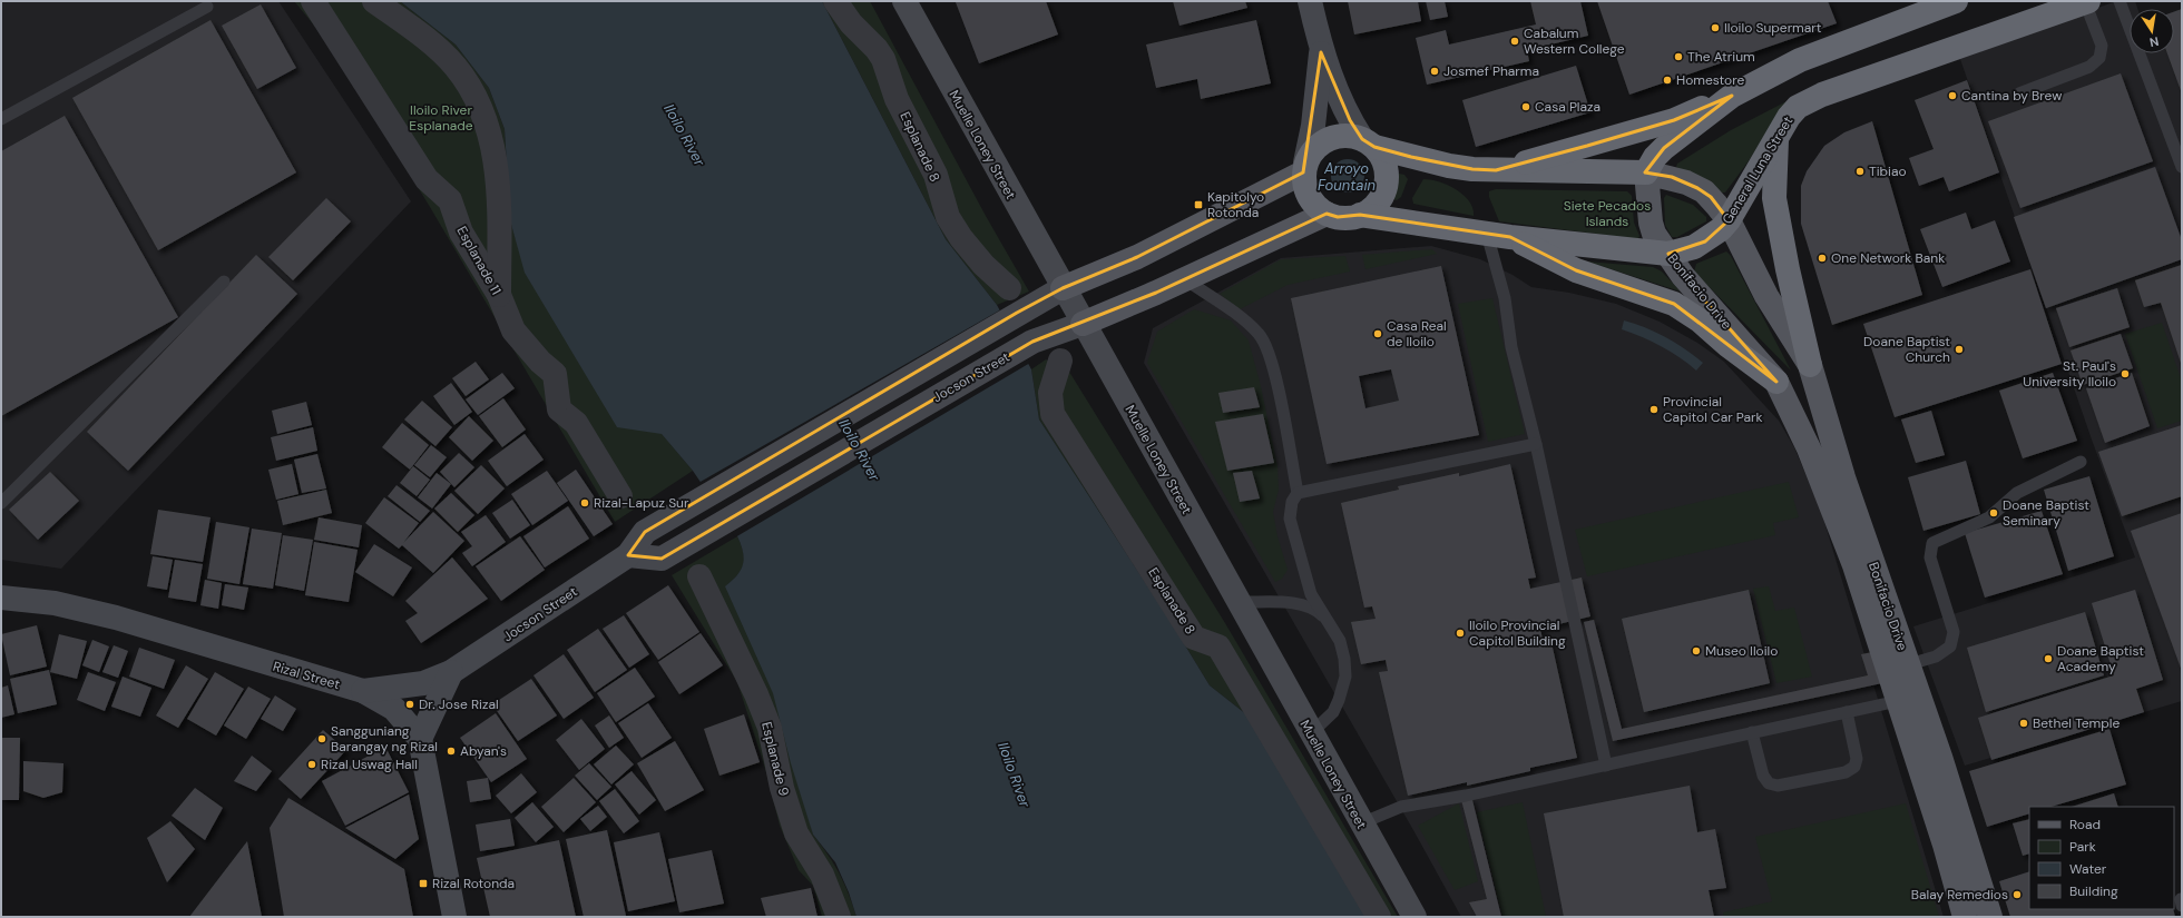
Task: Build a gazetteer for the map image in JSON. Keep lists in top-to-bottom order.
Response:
{
  "streets": {
    "highway": ["General Luna Street"],
    "main road": [
      "Muelle Loney Street",
      "Bonifacio Drive",
      "Jocson Street",
      "Rizal Street"
    ],
    "street": ["Esplanade 8", "Esplanade 11", "Esplanade 9"]
  },
  "crossings": [
    ["Muelle Loney Street", "Jocson Street"],
    ["General Luna Street", "Bonifacio Drive"],
    ["General Luna Street", "Jocson Street"],
    ["Jocson Street", "Rizal Street"]
  ],
  "water": ["Iloilo River", "Arroyo Fountain"],
  "parks": ["Iloilo River Esplanade", "Siete Pecados Islands"],
  "places": {
    "other": [
      "Iloilo Supermart",
      "Cabalum Western College",
      "The Atrium",
      "Josmef Pharma",
      "Homestore",
      "Cantina by Brew",
      "Casa Plaza",
      "Tibiao",
      "One Network Bank",
      "Casa Real de Iloilo",
      "Doane Baptist Church",
      "St. Paul's University Iloilo",
      "Provincial Capitol Car Park",
      "Rizal-Lapuz Sur",
      "Doane Baptist Seminary",
      "Iloilo Provincial Capitol Building",
      "Museo Iloilo",
      "Doane Baptist Academy",
      "Dr. Jose Rizal",
      "Bethel Temple",
      "Sangguniang Barangay ng Rizal",
      "Abyan's",
      "Rizal Uswag Hall",
      "Balay Remedios"
    ],
    "transit": ["Kapitolyo Rotonda", "Rizal Rotonda"]
  },
  "legend": [
    "Road",
    "Park",
    "Water",
    "Building"
  ],
  "north": "bottom"
}
